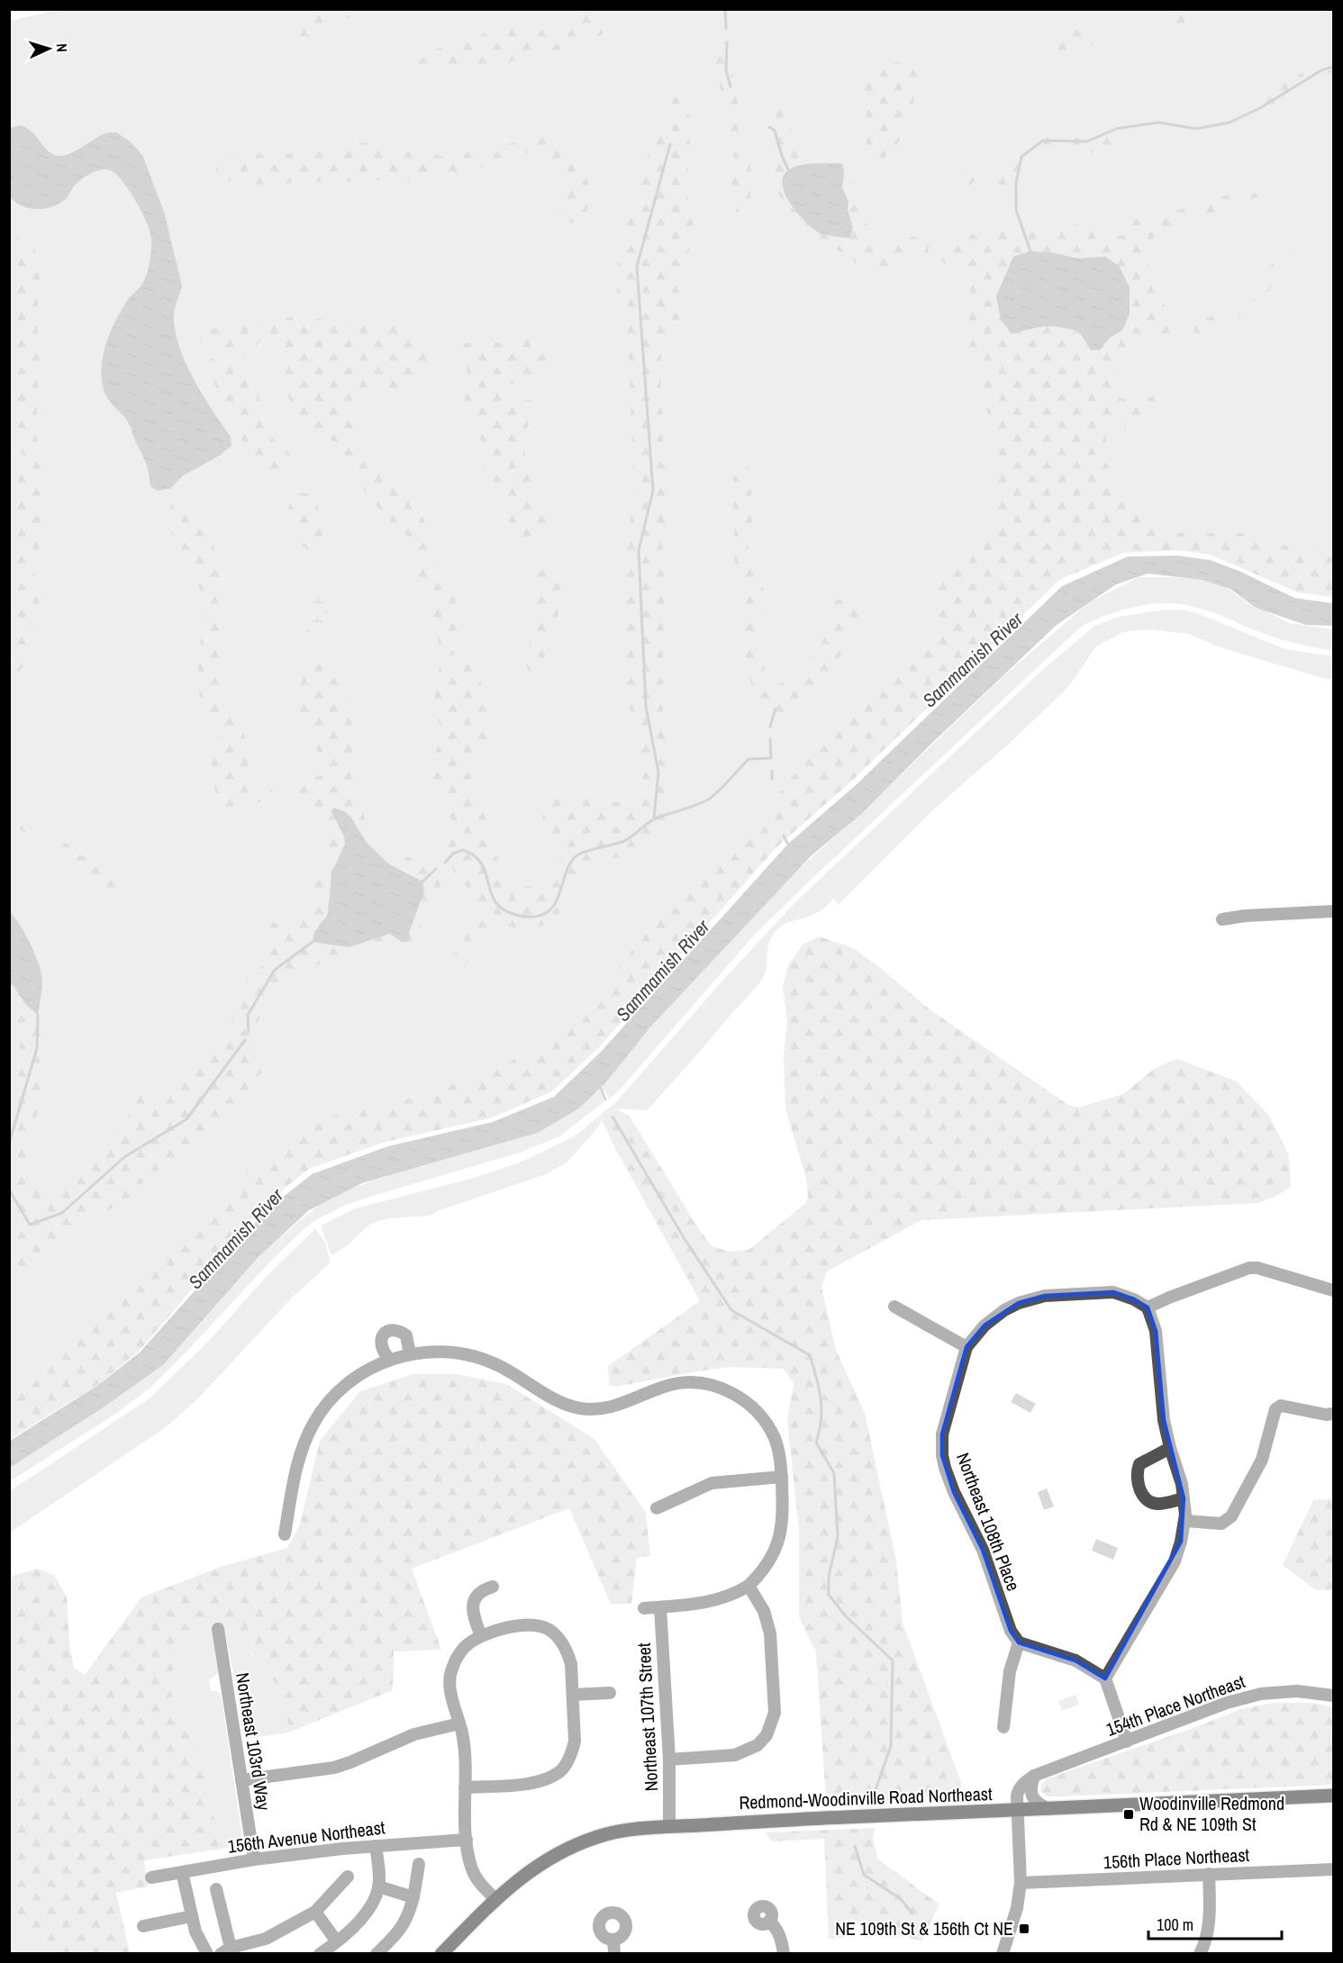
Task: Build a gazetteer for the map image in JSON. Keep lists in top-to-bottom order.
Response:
{
  "streets": {
    "main road": ["Redmond-Woodinville Road Northeast"],
    "street": [
      "Northeast 108th Place",
      "154th Place Northeast",
      "Northeast 107th Street",
      "Northeast 103rd Way",
      "156th Avenue Northeast",
      "156th Place Northeast"
    ]
  },
  "crossings": [
    ["Northeast 107th Street", "Redmond-Woodinville Road Northeast"],
    ["Northeast 103rd Way", "156th Avenue Northeast"]
  ],
  "water": ["Sammamish River"],
  "places": {
    "transit": ["Woodinville Redmond Rd & NE 109th St", "NE 109th St & 156th Ct NE"]
  },
  "scale_bar": "100 m",
  "north": "right"
}
